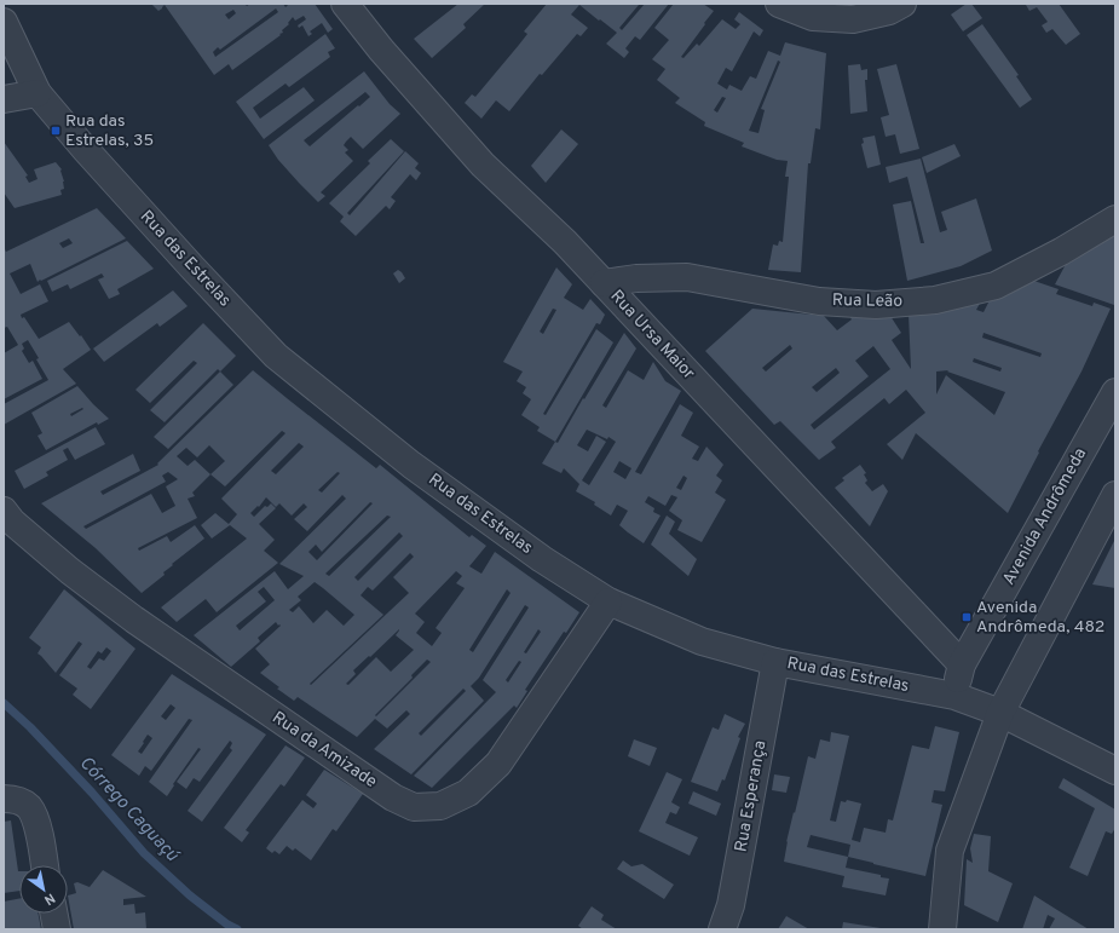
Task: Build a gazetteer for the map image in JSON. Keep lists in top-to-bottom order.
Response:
{
  "streets": {
    "street": [
      "Rua das Estrelas",
      "Rua Leão",
      "Rua Ursa Maior",
      "Avenida Andrômeda",
      "Rua da Amizade",
      "Rua Esperança"
    ]
  },
  "crossings": [
    ["Rua das Estrelas", "Avenida Andrômeda"],
    ["Rua das Estrelas", "Rua da Amizade"],
    ["Rua das Estrelas", "Rua Esperança"],
    ["Rua Leão", "Rua Ursa Maior"],
    ["Rua Ursa Maior", "Avenida Andrômeda"]
  ],
  "water": ["Córrego Caguaçú"],
  "places": {
    "transit": ["Rua das Estrelas, 35", "Avenida Andrômeda, 482"]
  },
  "north": "bottom right"
}
